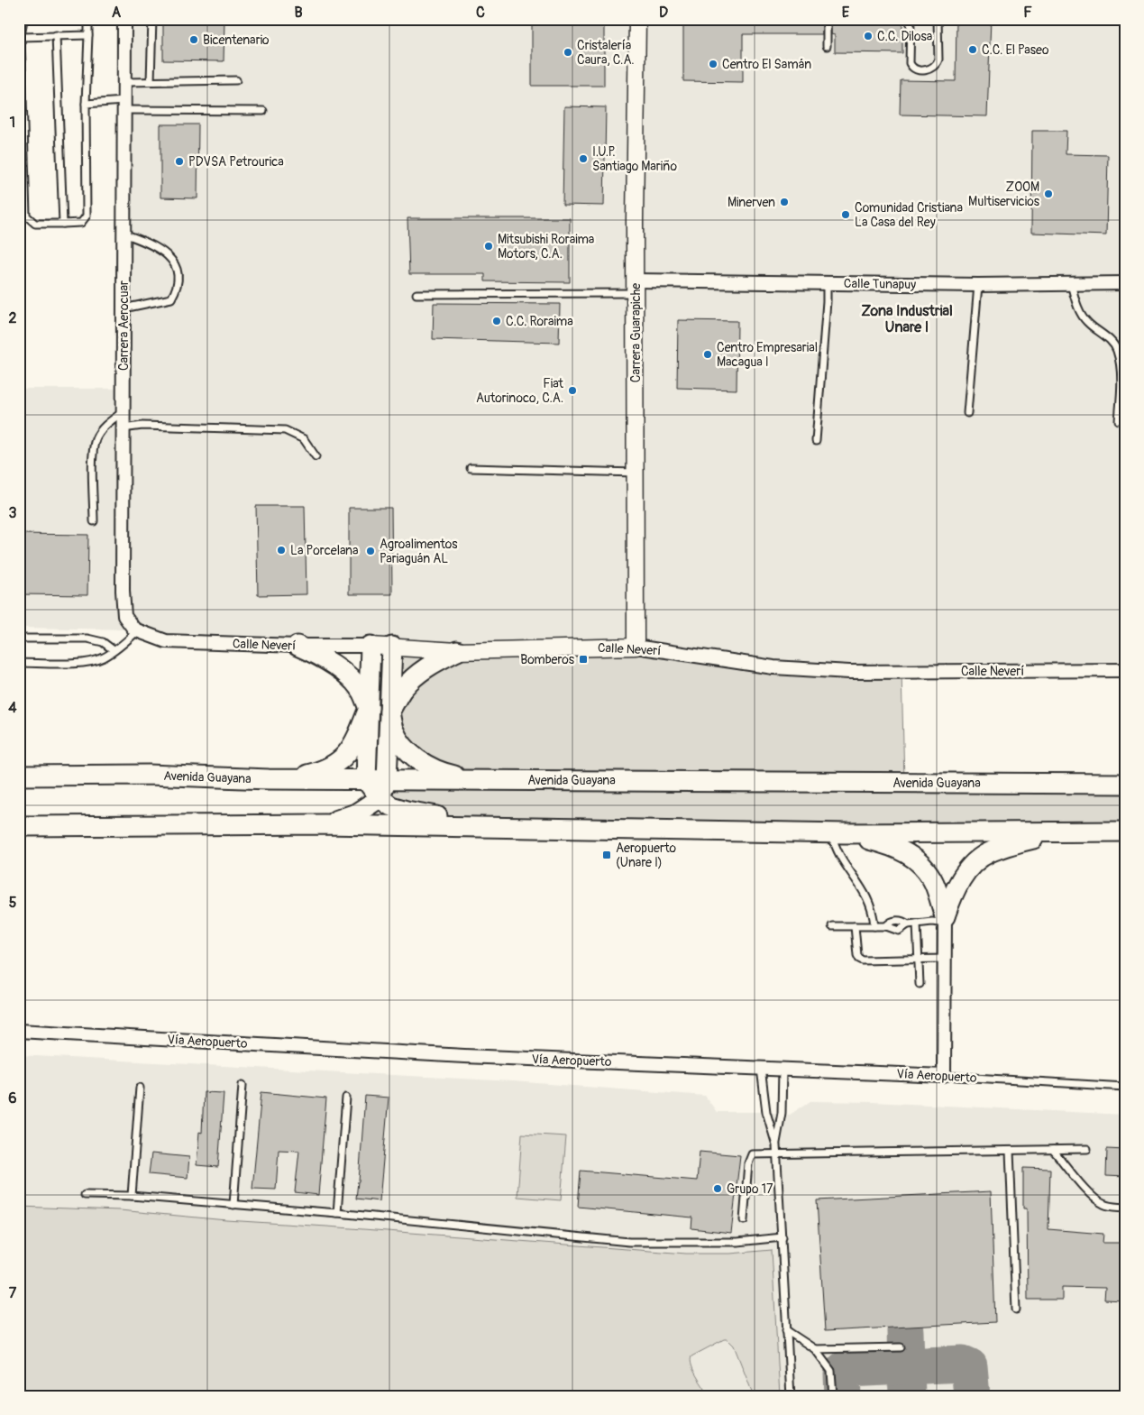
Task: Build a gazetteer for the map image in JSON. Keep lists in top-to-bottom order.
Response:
{
  "streets": {
    "main road": ["Avenida Guayana"],
    "street": [
      "Calle Tunapuy",
      "Carrera Aerocuar",
      "Carrera Guarapiche",
      "Calle Neverí",
      "Vía Aeropuerto"
    ]
  },
  "crossings": [
    ["Calle Tunapuy", "Carrera Guarapiche"],
    ["Carrera Aerocuar", "Calle Neverí"],
    ["Carrera Guarapiche", "Calle Neverí"]
  ],
  "districts": ["Zona Industrial Unare I"],
  "places": {
    "other": [
      "C.C. Dilosa",
      "Bicentenario",
      "C.C. El Paseo",
      "Cristalería Caura, C.A.",
      "Centro El Samán",
      "I.U.P. Santiago Mariño",
      "PDVSA Petrourica",
      "ZOOM Multiservicios",
      "Minerven",
      "Comunidad Cristiana La Casa del Rey",
      "Mitsubishi Roraima Motors, C.A.",
      "C.C. Roraima",
      "Centro Empresarial Macagua I",
      "Fiat Autorinoco, C.A.",
      "La Porcelana",
      "Agroalimentos Pariaguán AL",
      "Grupo 17"
    ],
    "transit": ["Bomberos", "Aeropuerto (Unare I)"]
  },
  "grid": {
    "columns": [
      "A",
      "B",
      "C",
      "D",
      "E",
      "F"
    ],
    "rows": [
      "1",
      "2",
      "3",
      "4",
      "5",
      "6",
      "7"
    ]
  }
}
